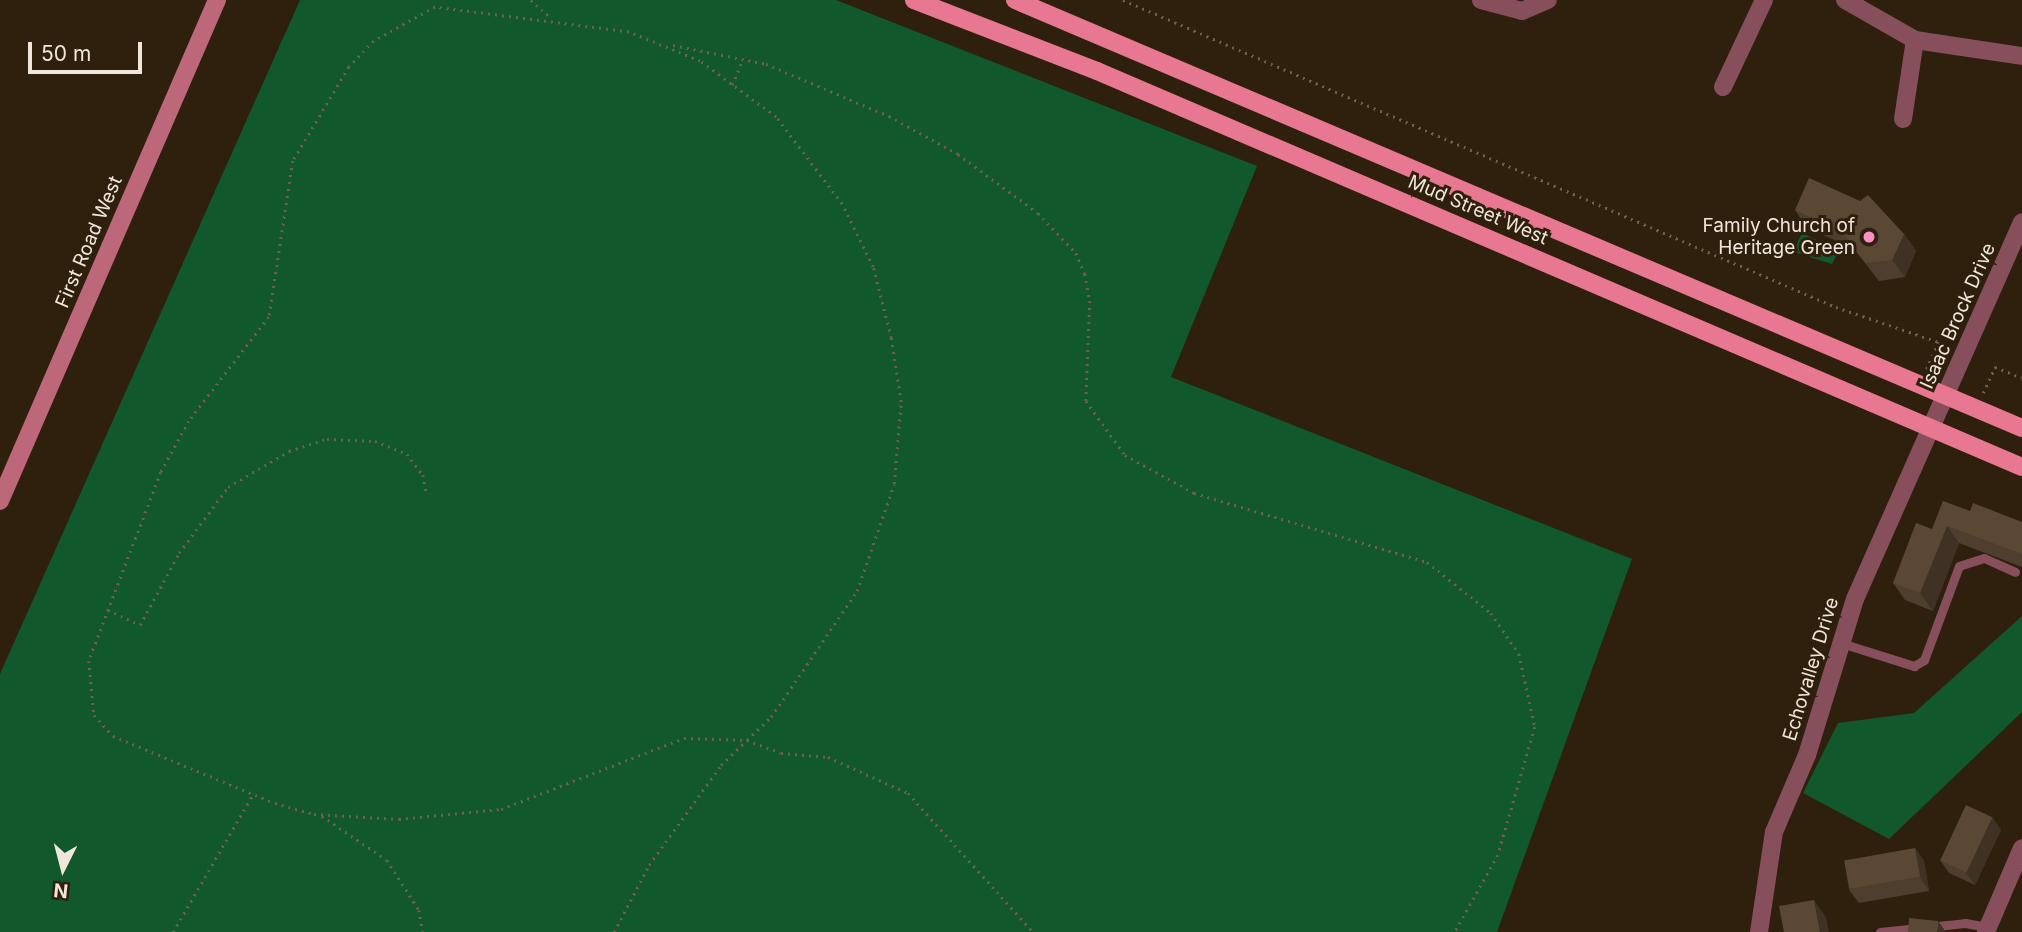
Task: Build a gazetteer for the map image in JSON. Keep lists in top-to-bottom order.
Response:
{
  "streets": {
    "main road": ["Mud Street West"],
    "street": ["First Road West", "Isaac Brock Drive", "Echovalley Drive"]
  },
  "crossings": [
    ["Mud Street West", "Isaac Brock Drive"],
    ["Mud Street West", "Echovalley Drive"],
    ["Isaac Brock Drive", "Echovalley Drive"]
  ],
  "places": ["Family Church of Heritage Green"],
  "scale_bar": "50 m",
  "north": "bottom"
}
